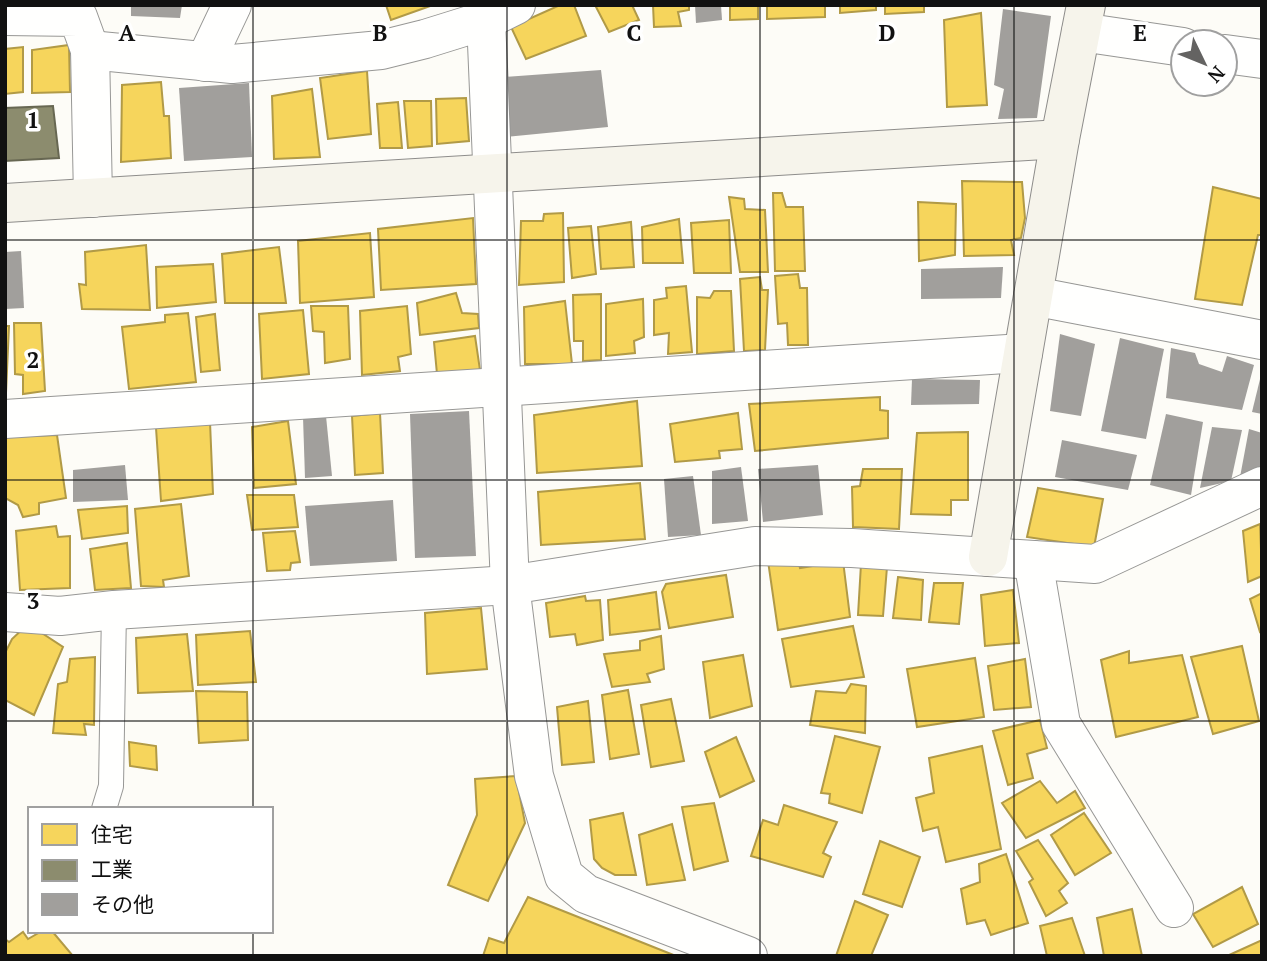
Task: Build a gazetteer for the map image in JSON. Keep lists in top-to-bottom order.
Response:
{
  "legend": ["住宅", "工業", "その他"],
  "north": "bottom right",
  "grid": {
    "columns": [
      "A",
      "B",
      "C",
      "D",
      "E"
    ],
    "rows": ["1", "2", "3"]
  }
}
